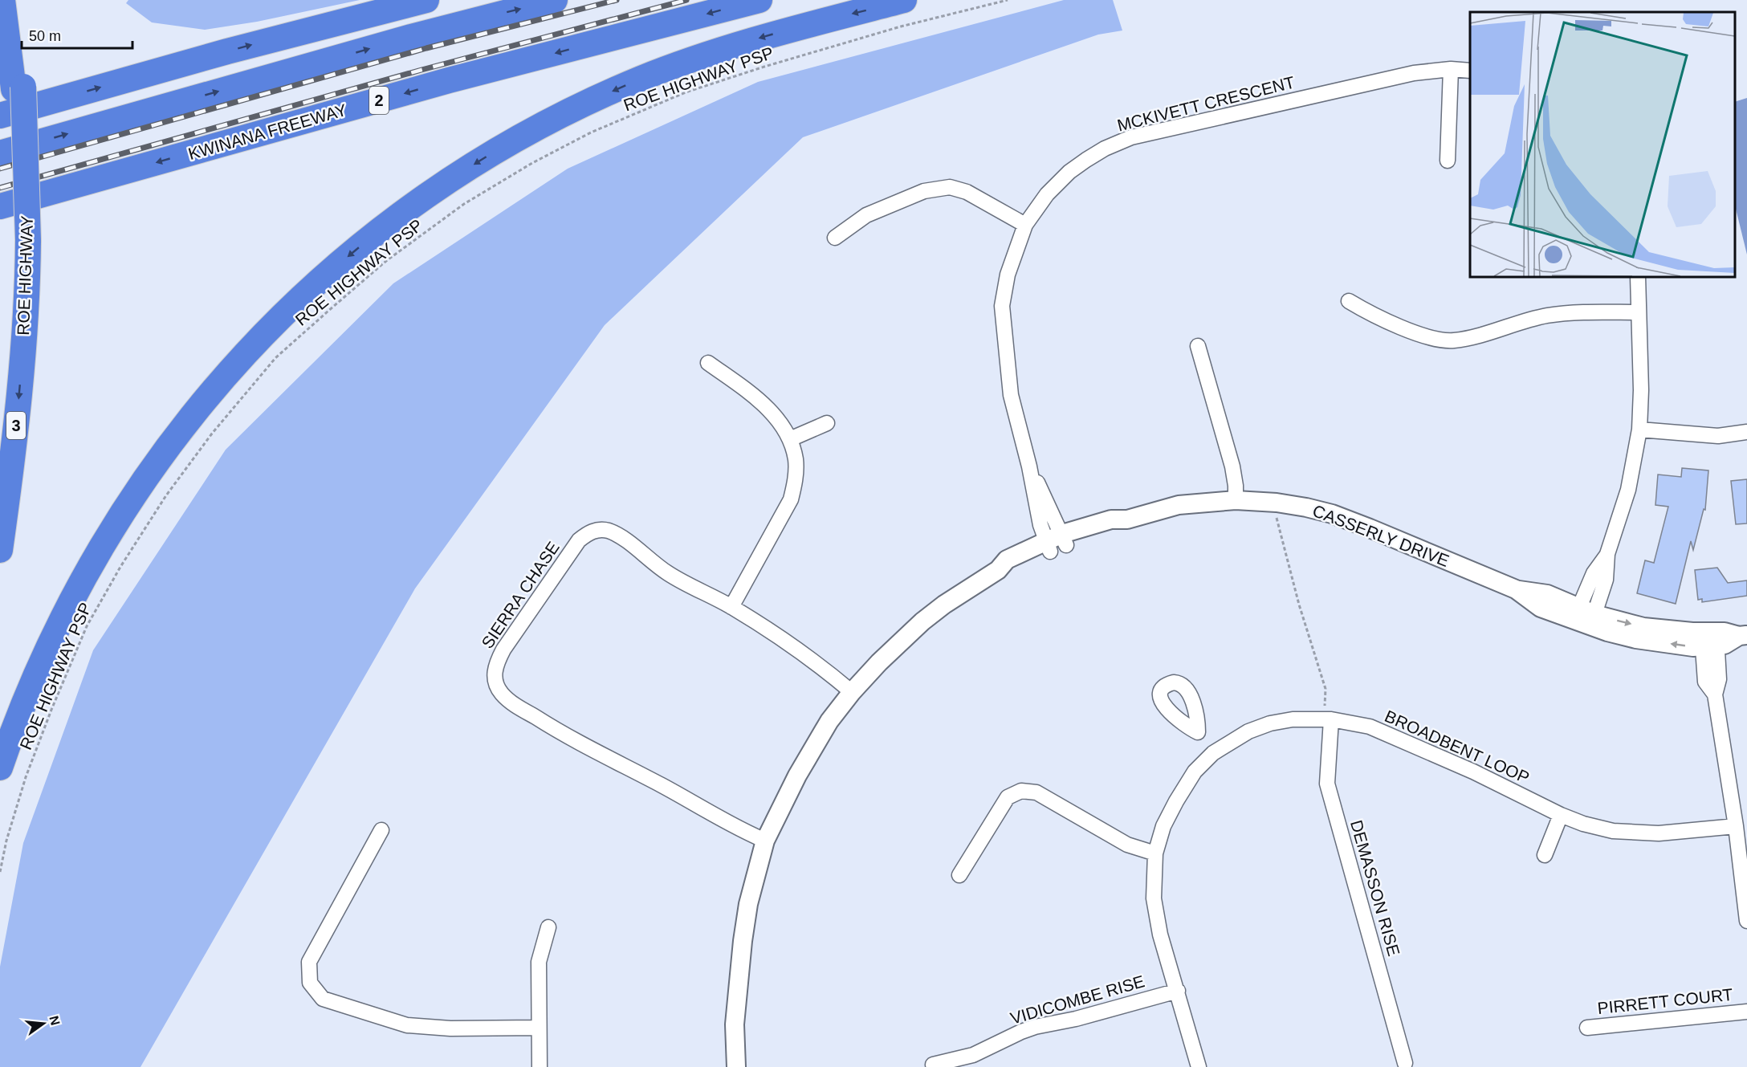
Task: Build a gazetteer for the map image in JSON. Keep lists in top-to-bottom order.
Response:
{
  "streets": {
    "highway": [
      "2",
      "KWINANA FREEWAY",
      "ROE HIGHWAY",
      "3"
    ],
    "street": [
      "MCKIVETT CRESCENT",
      "CASSERLY DRIVE",
      "SIERRA CHASE",
      "BROADBENT LOOP",
      "DEMASSON RISE",
      "VIDICOMBE RISE",
      "PIRRETT COURT"
    ],
    "path": ["ROE HIGHWAY PSP"]
  },
  "crossings": [
    ["MCKIVETT CRESCENT", "CASSERLY DRIVE"],
    ["CASSERLY DRIVE", "SIERRA CHASE"],
    ["BROADBENT LOOP", "DEMASSON RISE"],
    ["BROADBENT LOOP", "VIDICOMBE RISE"]
  ],
  "one_way": ["ROE HIGHWAY"],
  "scale_bar": "50 m",
  "north": "right"
}
